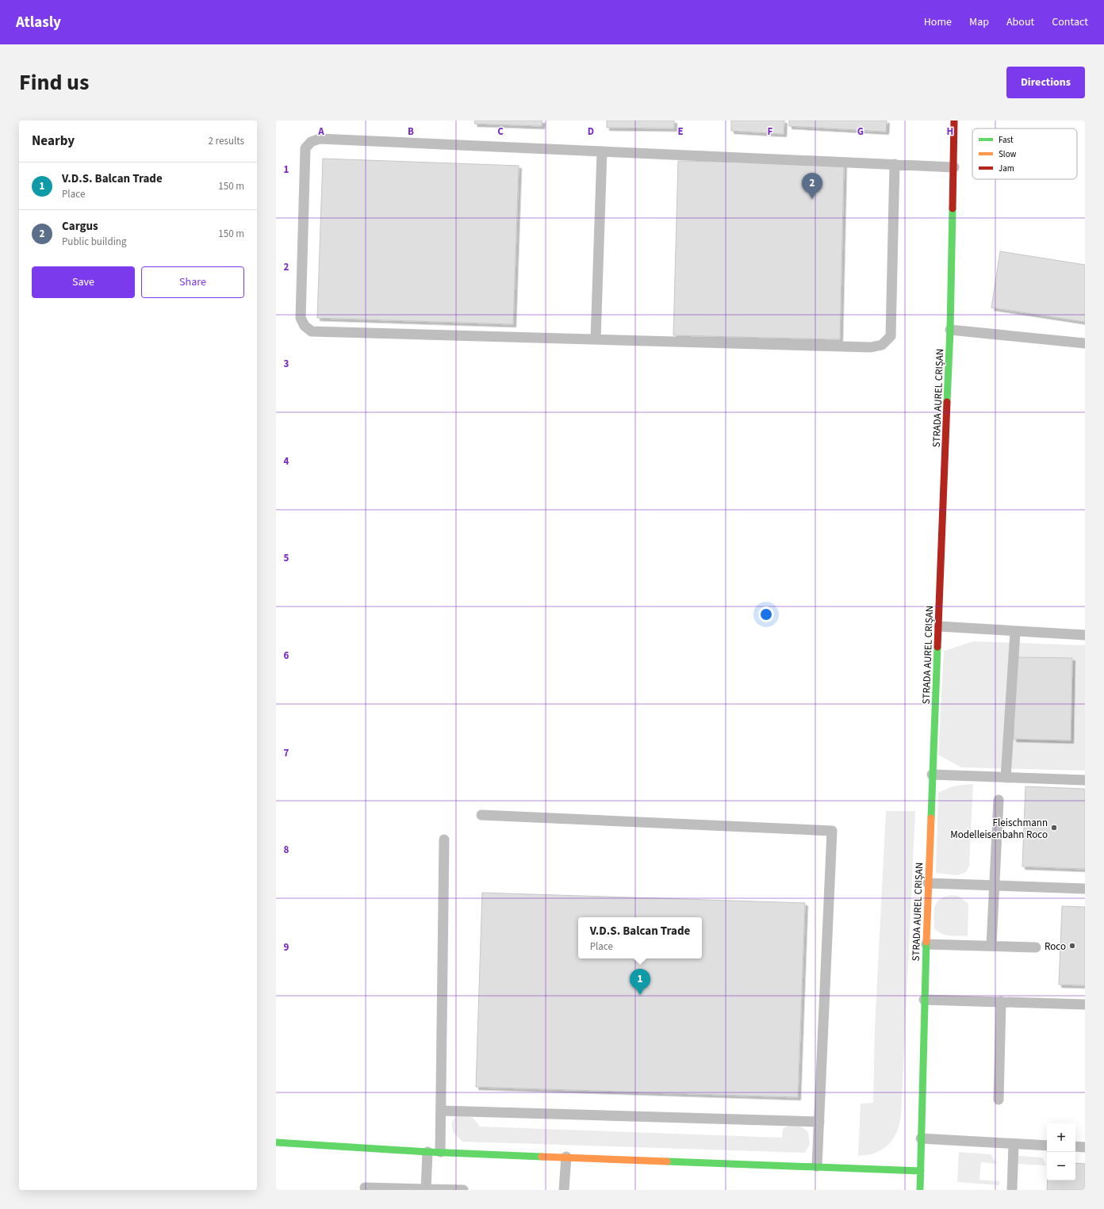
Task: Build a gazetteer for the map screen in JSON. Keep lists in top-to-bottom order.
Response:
{
  "streets": {
    "main road": ["STRADA AUREL CRIȘAN"]
  },
  "places": ["Fleischmann Modelleisenbahn Roco", "Roco"],
  "legend": ["Fast", "Slow", "Jam"],
  "page": {
    "header": "Atlasly",
    "nav": [
      "Home",
      "Map",
      "About",
      "Contact"
    ],
    "title": "Find us",
    "buttons": [
      "Directions",
      ["Save", "Share"]
    ],
    "heading": ["Nearby", "2 results"],
    "list": [
      {
        "mark": "1",
        "name": "V.D.S. Balcan Trade",
        "note": "Place",
        "value": "150 m"
      },
      {
        "mark": "2",
        "name": "Cargus",
        "note": "Public building",
        "value": "150 m"
      }
    ],
    "pins": ["2", "1"],
    "popup": ["V.D.S. Balcan Trade", "Place"],
    "map_buttons": ["+", "−"]
  },
  "grid": {
    "columns": [
      "A",
      "B",
      "C",
      "D",
      "E",
      "F",
      "G",
      "H"
    ],
    "rows": [
      "1",
      "2",
      "3",
      "4",
      "5",
      "6",
      "7",
      "8",
      "9"
    ]
  }
}
